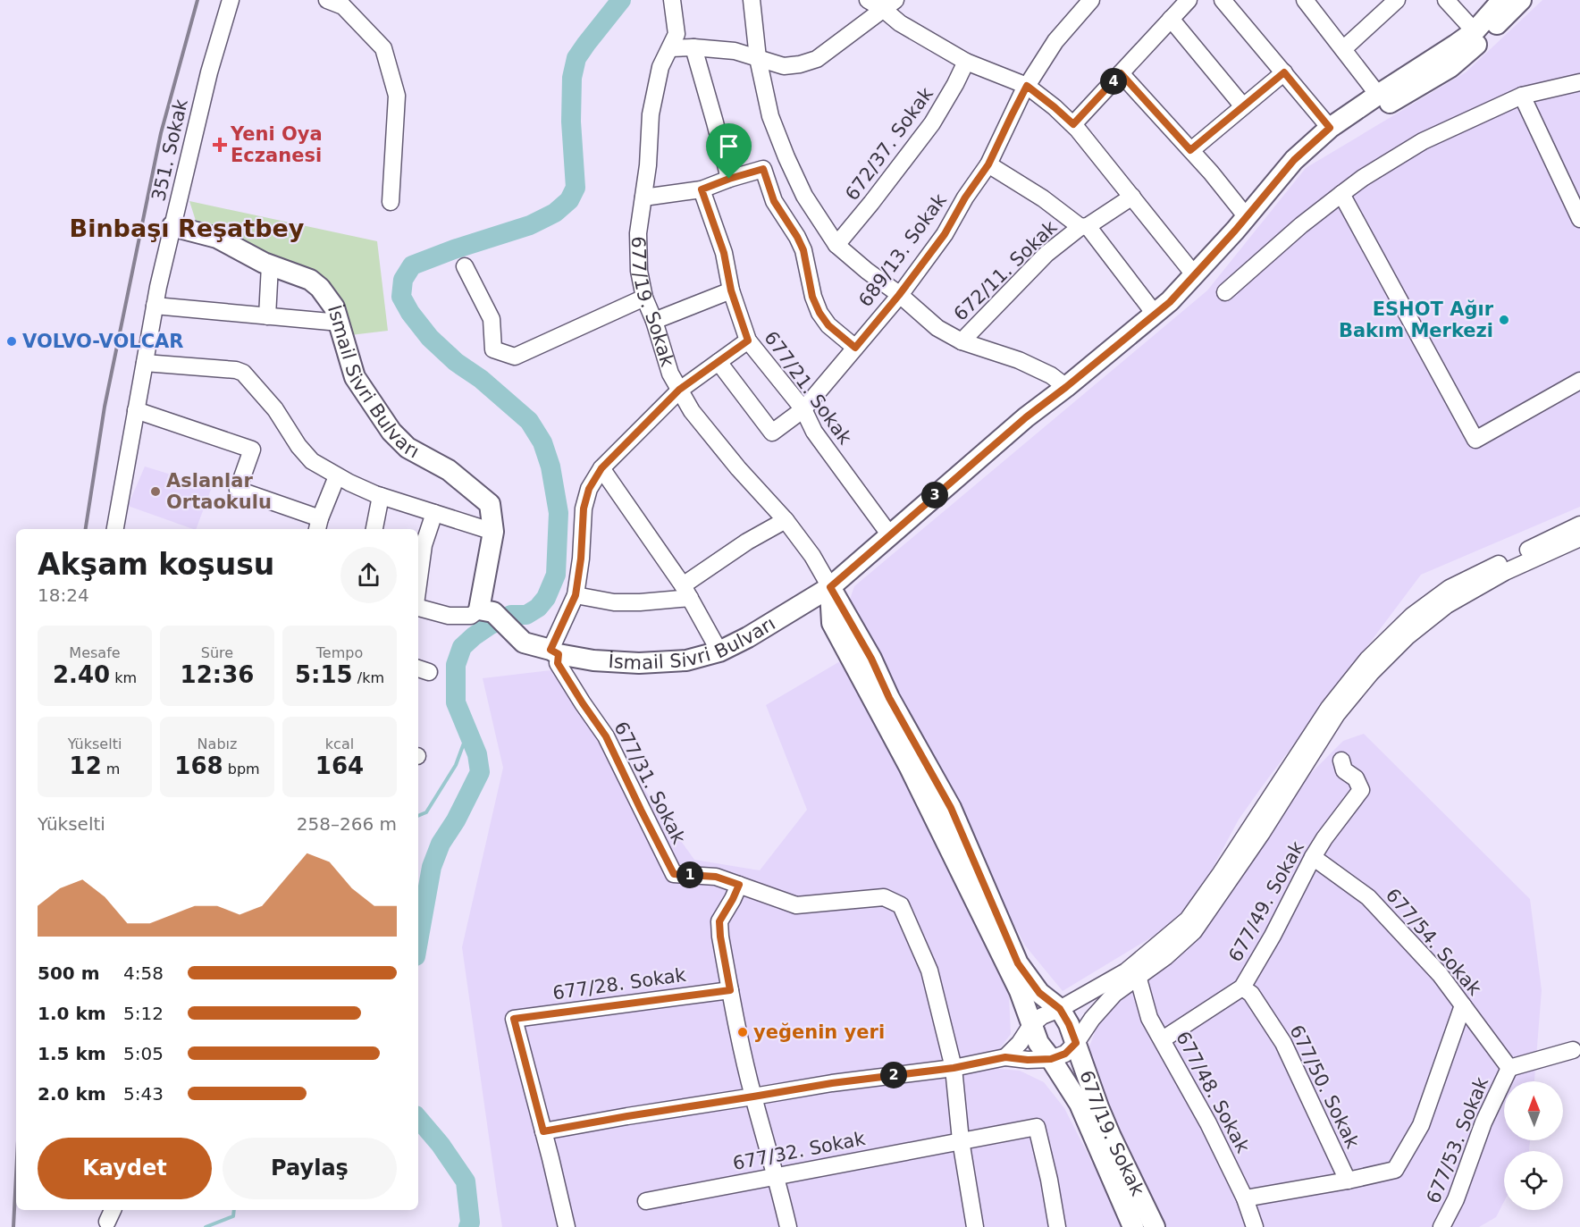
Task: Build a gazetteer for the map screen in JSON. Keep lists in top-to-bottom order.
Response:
{
  "streets": {
    "main road": ["677/19. Sokak", "İsmail Sivri Bulvarı"],
    "street": [
      "672/37. Sokak",
      "351. Sokak",
      "689/13. Sokak",
      "672/11. Sokak",
      "677/21. Sokak",
      "677/31. Sokak",
      "677/49. Sokak",
      "677/54. Sokak",
      "677/28. Sokak",
      "677/50. Sokak",
      "677/48. Sokak",
      "677/53. Sokak",
      "677/32. Sokak"
    ]
  },
  "crossings": [
    ["351. Sokak", "İsmail Sivri Bulvarı"],
    ["689/13. Sokak", "677/21. Sokak"],
    ["677/19. Sokak", "İsmail Sivri Bulvarı"],
    ["İsmail Sivri Bulvarı", "677/21. Sokak"],
    ["İsmail Sivri Bulvarı", "677/31. Sokak"],
    ["677/49. Sokak", "677/54. Sokak"],
    ["677/49. Sokak", "677/50. Sokak"],
    ["677/49. Sokak", "677/48. Sokak"],
    ["677/54. Sokak", "677/53. Sokak"]
  ],
  "districts": ["Binbaşı Reşatbey"],
  "places": {
    "health": ["Yeni Oya Eczanesi"],
    "other": [
      "ESHOT Ağır Bakım Merkezi",
      "VOLVO-VOLCAR",
      "Aslanlar Ortaokulu",
      "yeğenin yeri"
    ]
  },
  "north": "top",
  "page": {
    "pins": [
      "4",
      "3",
      "1",
      "2"
    ],
    "heading": ["Akşam koşusu", "18:24"],
    "stats": [
      ["Mesafe", "2.40 km"],
      ["Süre", "12:36"],
      ["Tempo", "5:15 /km"],
      ["Yükselti", "12 m"],
      ["Nabız", "168 bpm"],
      ["kcal", "164"]
    ],
    "chart": ["Yükselti", "258–266 m"],
    "list": [
      {
        "name": "500 m",
        "note": "4:58"
      },
      {
        "name": "1.0 km",
        "note": "5:12"
      },
      {
        "name": "1.5 km",
        "note": "5:05"
      },
      {
        "name": "2.0 km",
        "note": "5:43"
      }
    ],
    "buttons": ["Kaydet", "Paylaş"]
  }
}
